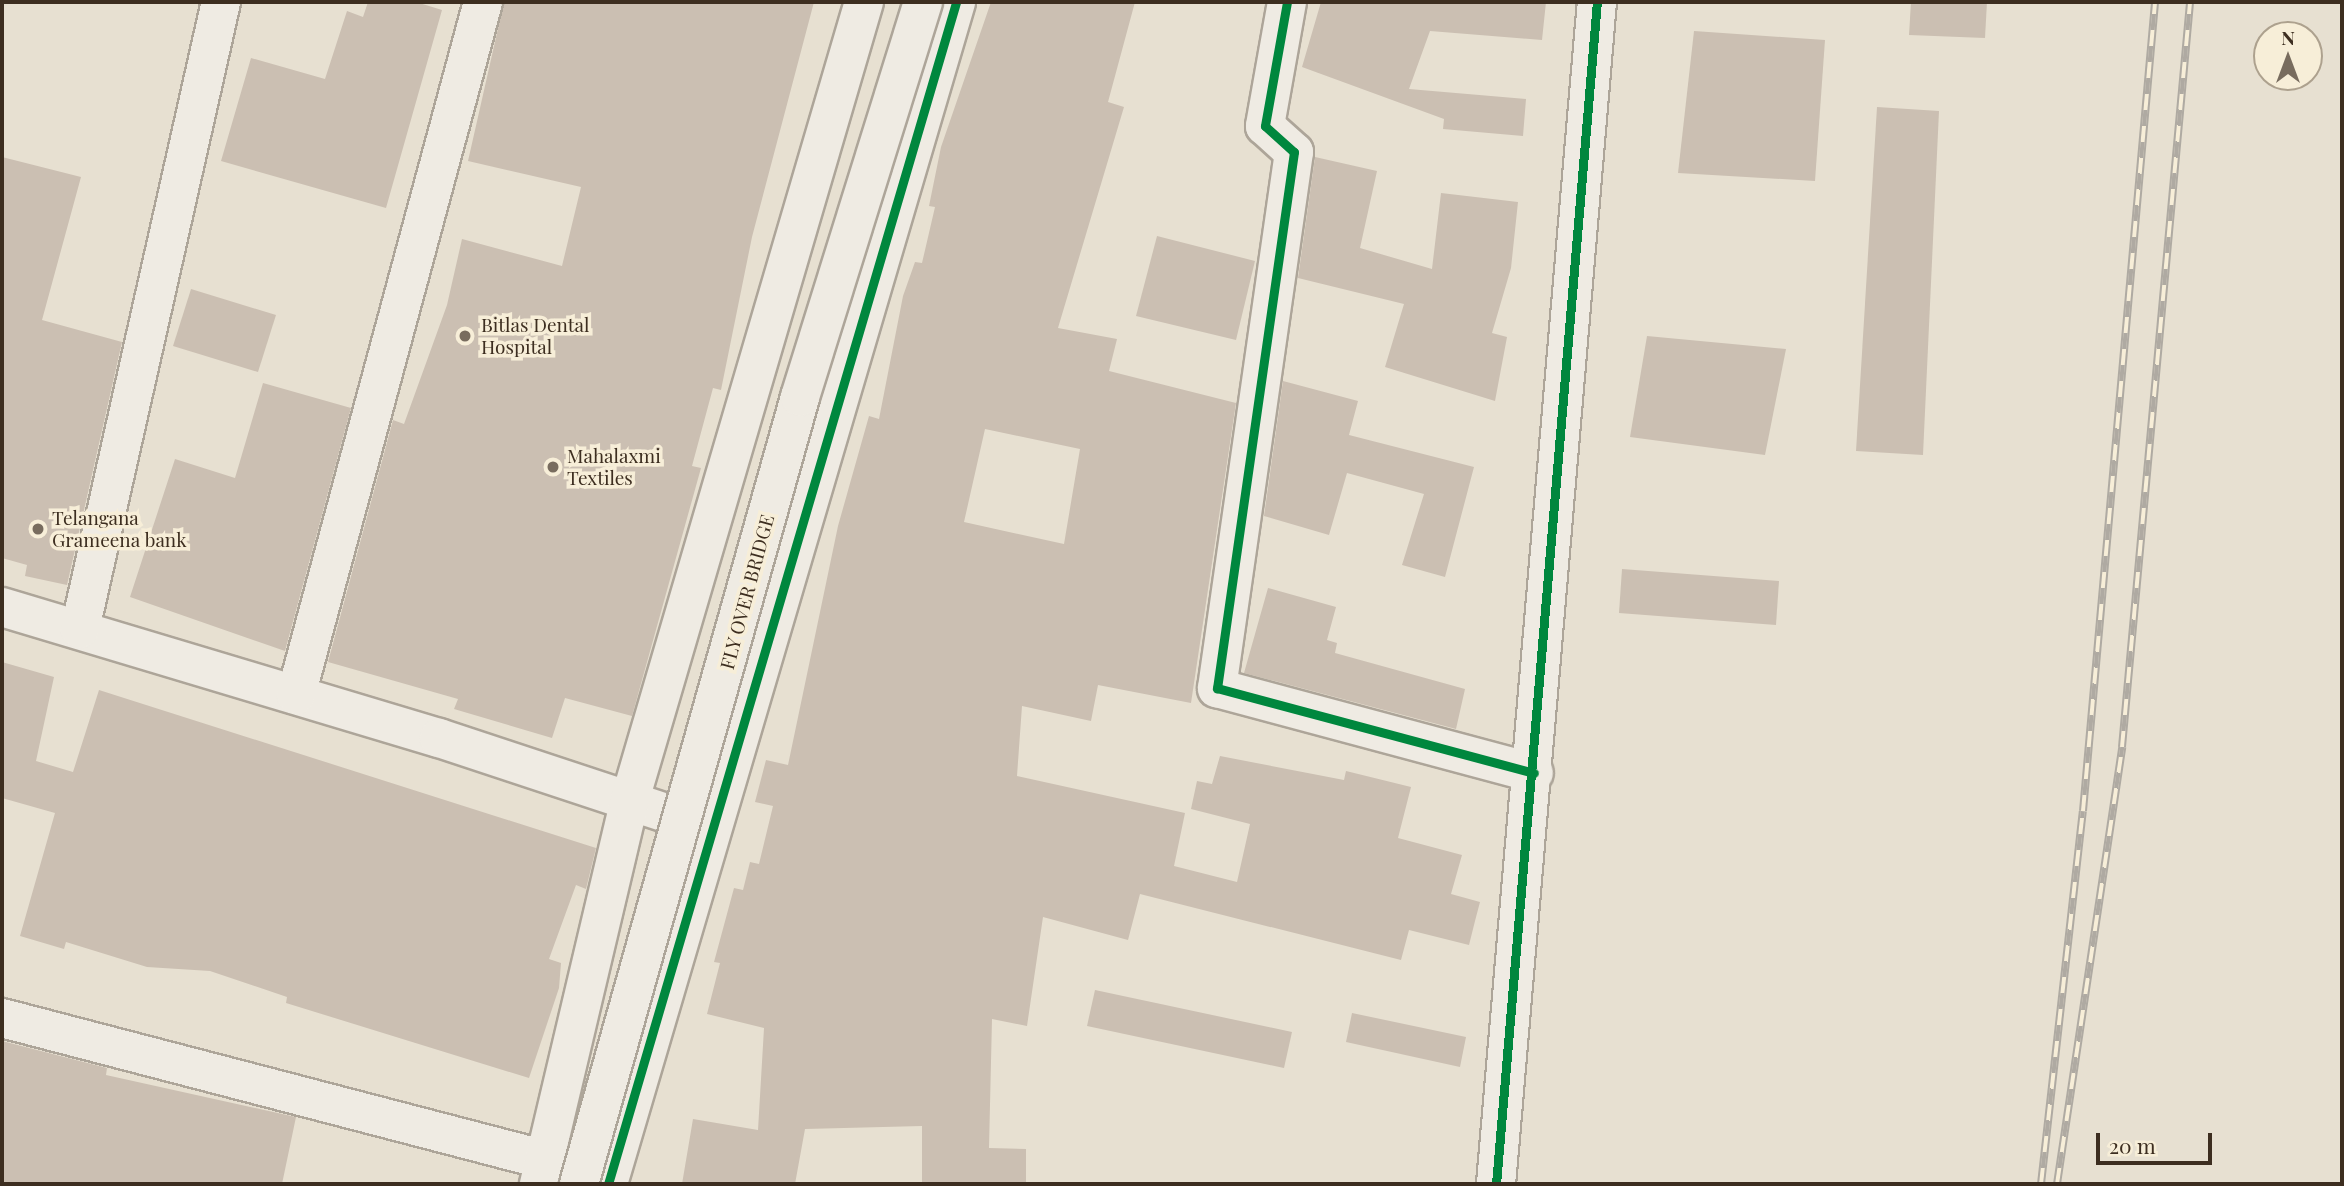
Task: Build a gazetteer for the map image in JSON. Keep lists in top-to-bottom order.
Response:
{
  "streets": {
    "street": ["FLY OVER BRIDGE"]
  },
  "places": ["Bitlas Dental Hospital", "Mahalaxmi Textiles", "Telangana Grameena bank"],
  "scale_bar": "20 m",
  "north": "top"
}
